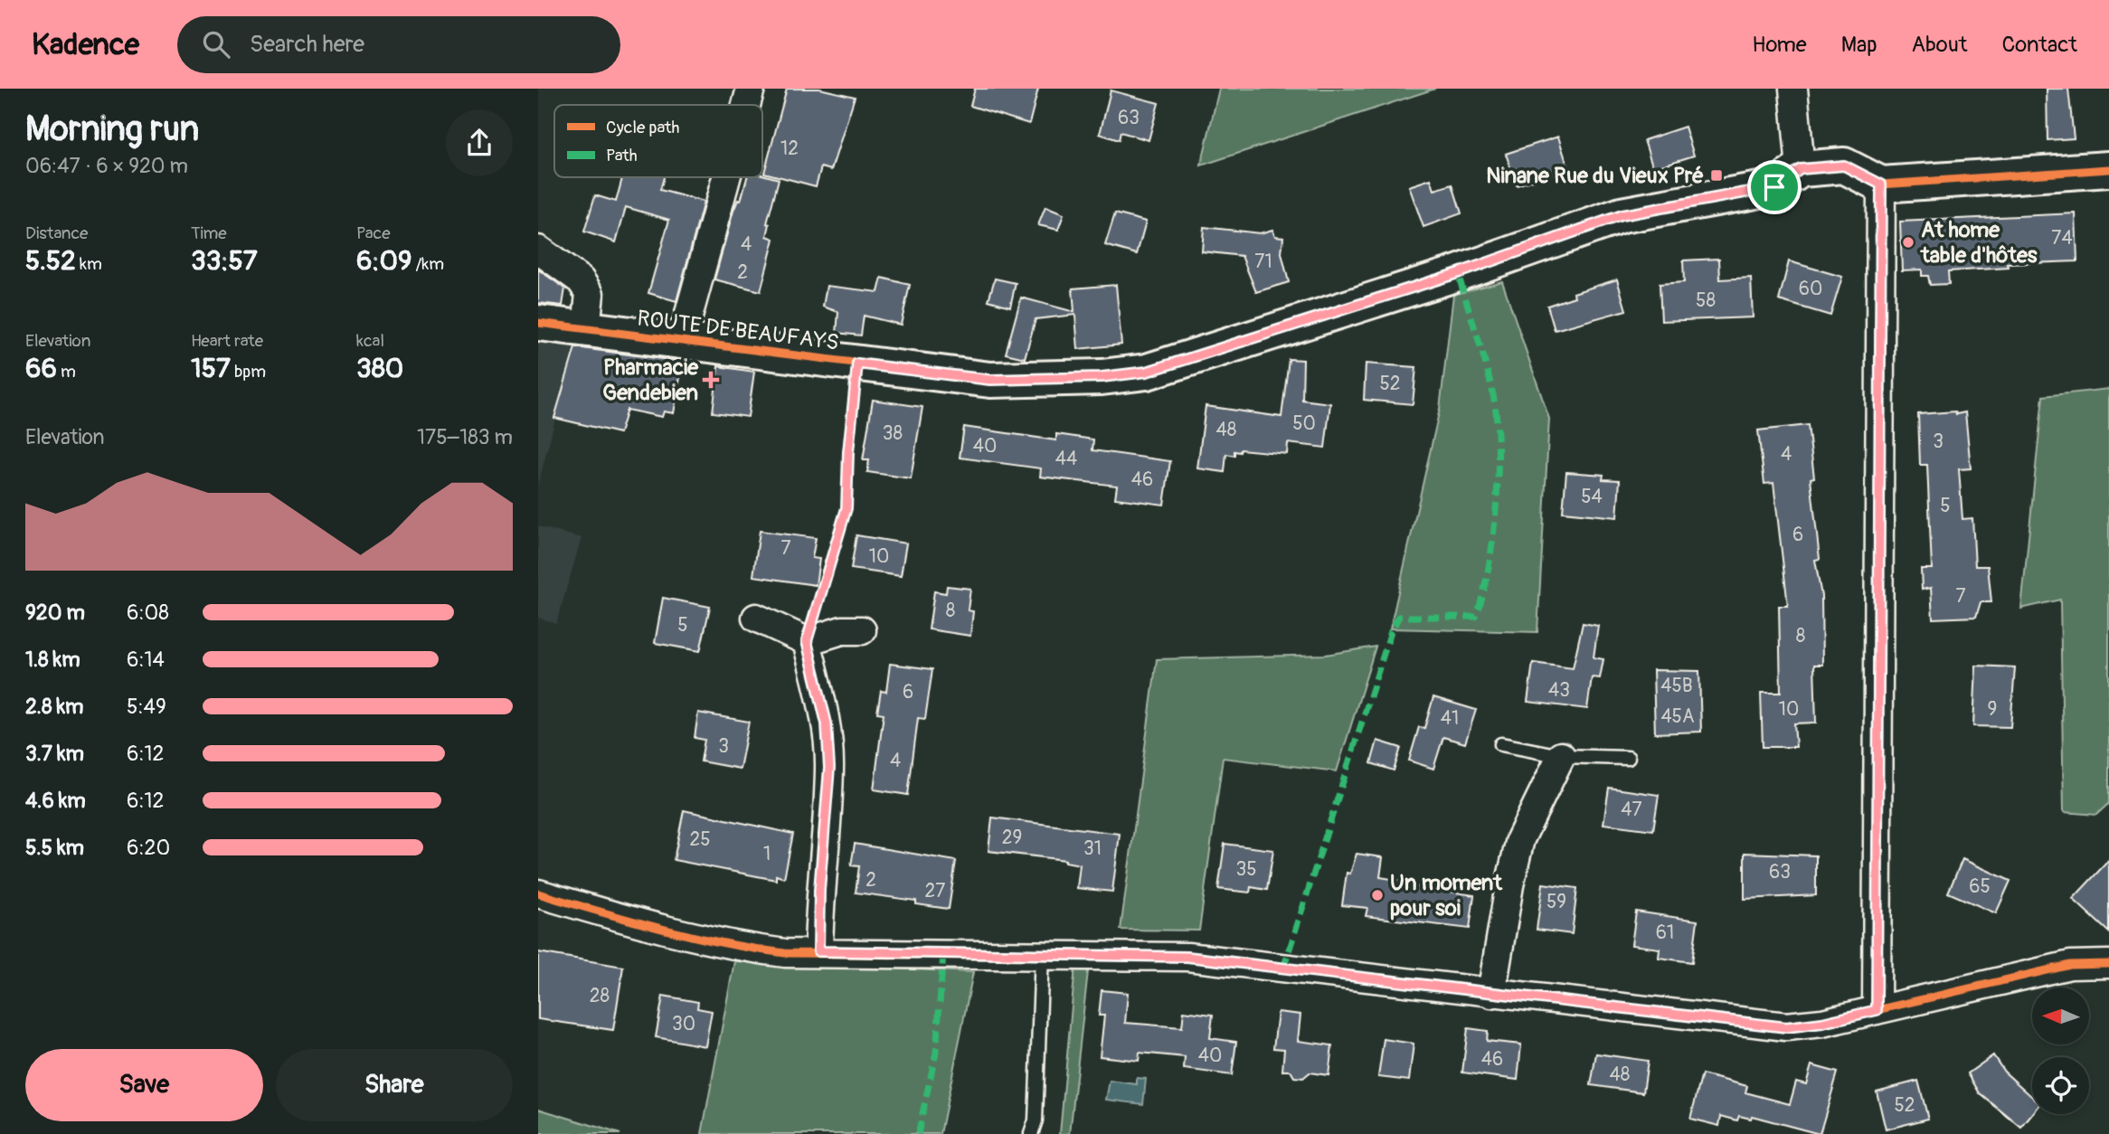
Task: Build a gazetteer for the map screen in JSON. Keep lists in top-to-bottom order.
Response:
{
  "streets": {
    "street": ["ROUTE DE BEAUFAYS"]
  },
  "places": {
    "transit": ["Ninane Rue du Vieux Pré"],
    "other": ["At home table d'hôtes", "Un moment pour soi"],
    "health": ["Pharmacie Gendebien"]
  },
  "house_numbers": [
    "63",
    "12",
    "74",
    "4",
    "71",
    "2",
    "60",
    "58",
    "52",
    "50",
    "48",
    "38",
    "3",
    "40",
    "4",
    "44",
    "46",
    "54",
    "5",
    "6",
    "7",
    "10",
    "7",
    "8",
    "5",
    "8",
    "45B",
    "43",
    "6",
    "10",
    "9",
    "45A",
    "41",
    "3",
    "4",
    "47",
    "29",
    "25",
    "31",
    "1",
    "35",
    "63",
    "2",
    "65",
    "27",
    "59",
    "61",
    "28",
    "30",
    "40",
    "46",
    "48",
    "52"
  ],
  "legend": ["Cycle path", "Path"],
  "north": "left",
  "page": {
    "header": "Kadence",
    "search": "Search here",
    "nav": [
      "Home",
      "Map",
      "About",
      "Contact"
    ],
    "heading": ["Morning run", "06:47 · 6 × 920 m"],
    "stats": [
      ["Distance", "5.52 km"],
      ["Time", "33:57"],
      ["Pace", "6:09 /km"],
      ["Elevation", "66 m"],
      ["Heart rate", "157 bpm"],
      ["kcal", "380"]
    ],
    "chart": ["Elevation", "175–183 m"],
    "list": [
      {
        "name": "920 m",
        "note": "6:08"
      },
      {
        "name": "1.8 km",
        "note": "6:14"
      },
      {
        "name": "2.8 km",
        "note": "5:49"
      },
      {
        "name": "3.7 km",
        "note": "6:12"
      },
      {
        "name": "4.6 km",
        "note": "6:12"
      },
      {
        "name": "5.5 km",
        "note": "6:20"
      }
    ],
    "buttons": ["Save", "Share"]
  }
}
